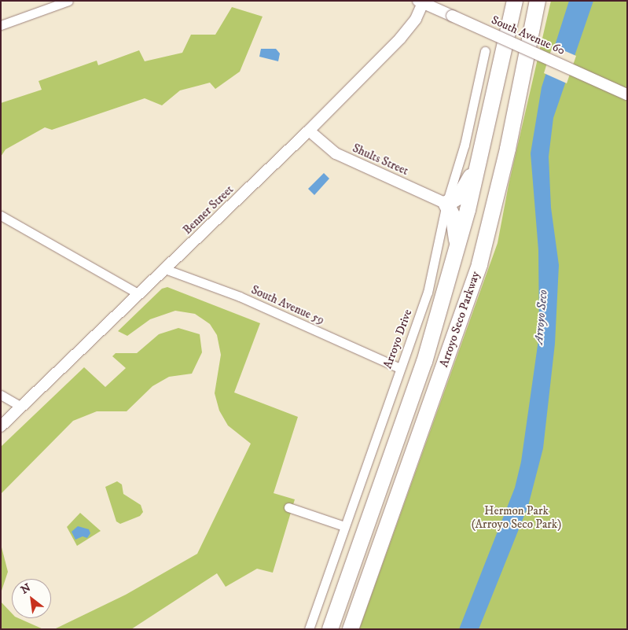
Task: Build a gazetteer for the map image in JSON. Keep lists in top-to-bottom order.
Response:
{
  "streets": {
    "highway": ["Arroyo Seco Parkway"],
    "street": [
      "South Avenue 60",
      "Shults Street",
      "Benner Street",
      "South Avenue 59",
      "Arroyo Drive"
    ]
  },
  "crossings": [
    ["South Avenue 60", "Benner Street"],
    ["Shults Street", "Benner Street"],
    ["Shults Street", "Arroyo Drive"],
    ["Benner Street", "South Avenue 59"],
    ["South Avenue 59", "Arroyo Drive"]
  ],
  "water": ["Arroyo Seco"],
  "parks": ["Hermon Park (Arroyo Seco Park)"],
  "north": "top left"
}
